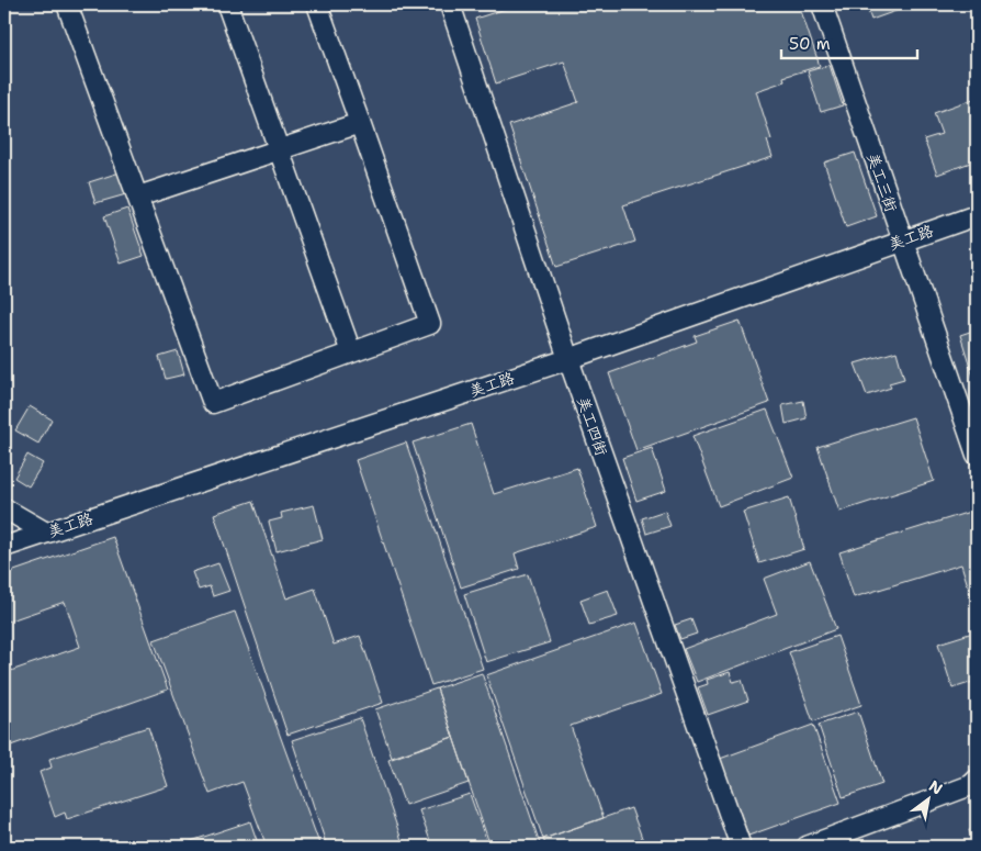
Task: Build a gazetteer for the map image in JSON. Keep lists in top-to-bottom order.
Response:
{
  "streets": {
    "street": ["美工三街", "美工路", "美工四街"]
  },
  "crossings": [
    ["美工三街", "美工路"],
    ["美工路", "美工四街"]
  ],
  "scale_bar": "50 m",
  "north": "top right"
}
